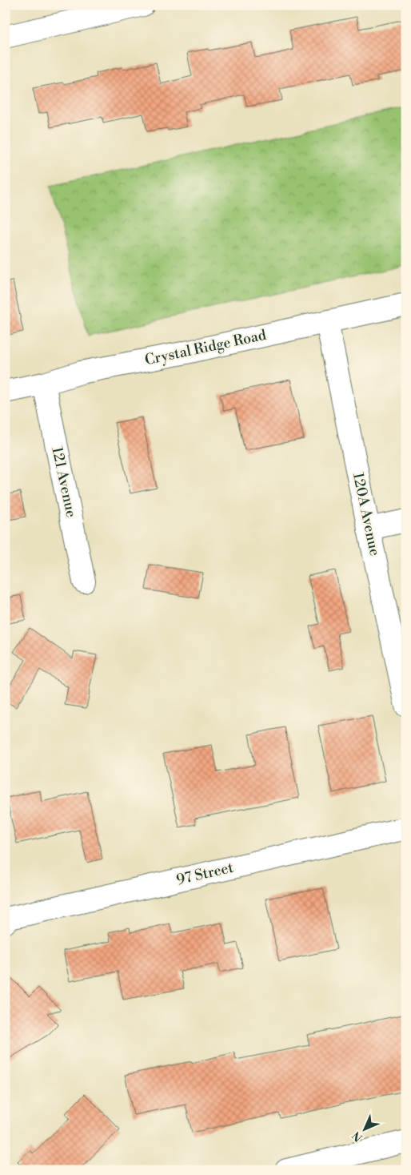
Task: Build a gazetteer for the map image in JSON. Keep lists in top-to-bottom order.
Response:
{
  "streets": {
    "street": [
      "Crystal Ridge Road",
      "121 Avenue",
      "120A Avenue",
      "97 Street"
    ]
  },
  "crossings": [
    ["Crystal Ridge Road", "121 Avenue"],
    ["Crystal Ridge Road", "120A Avenue"]
  ],
  "north": "bottom left"
}
